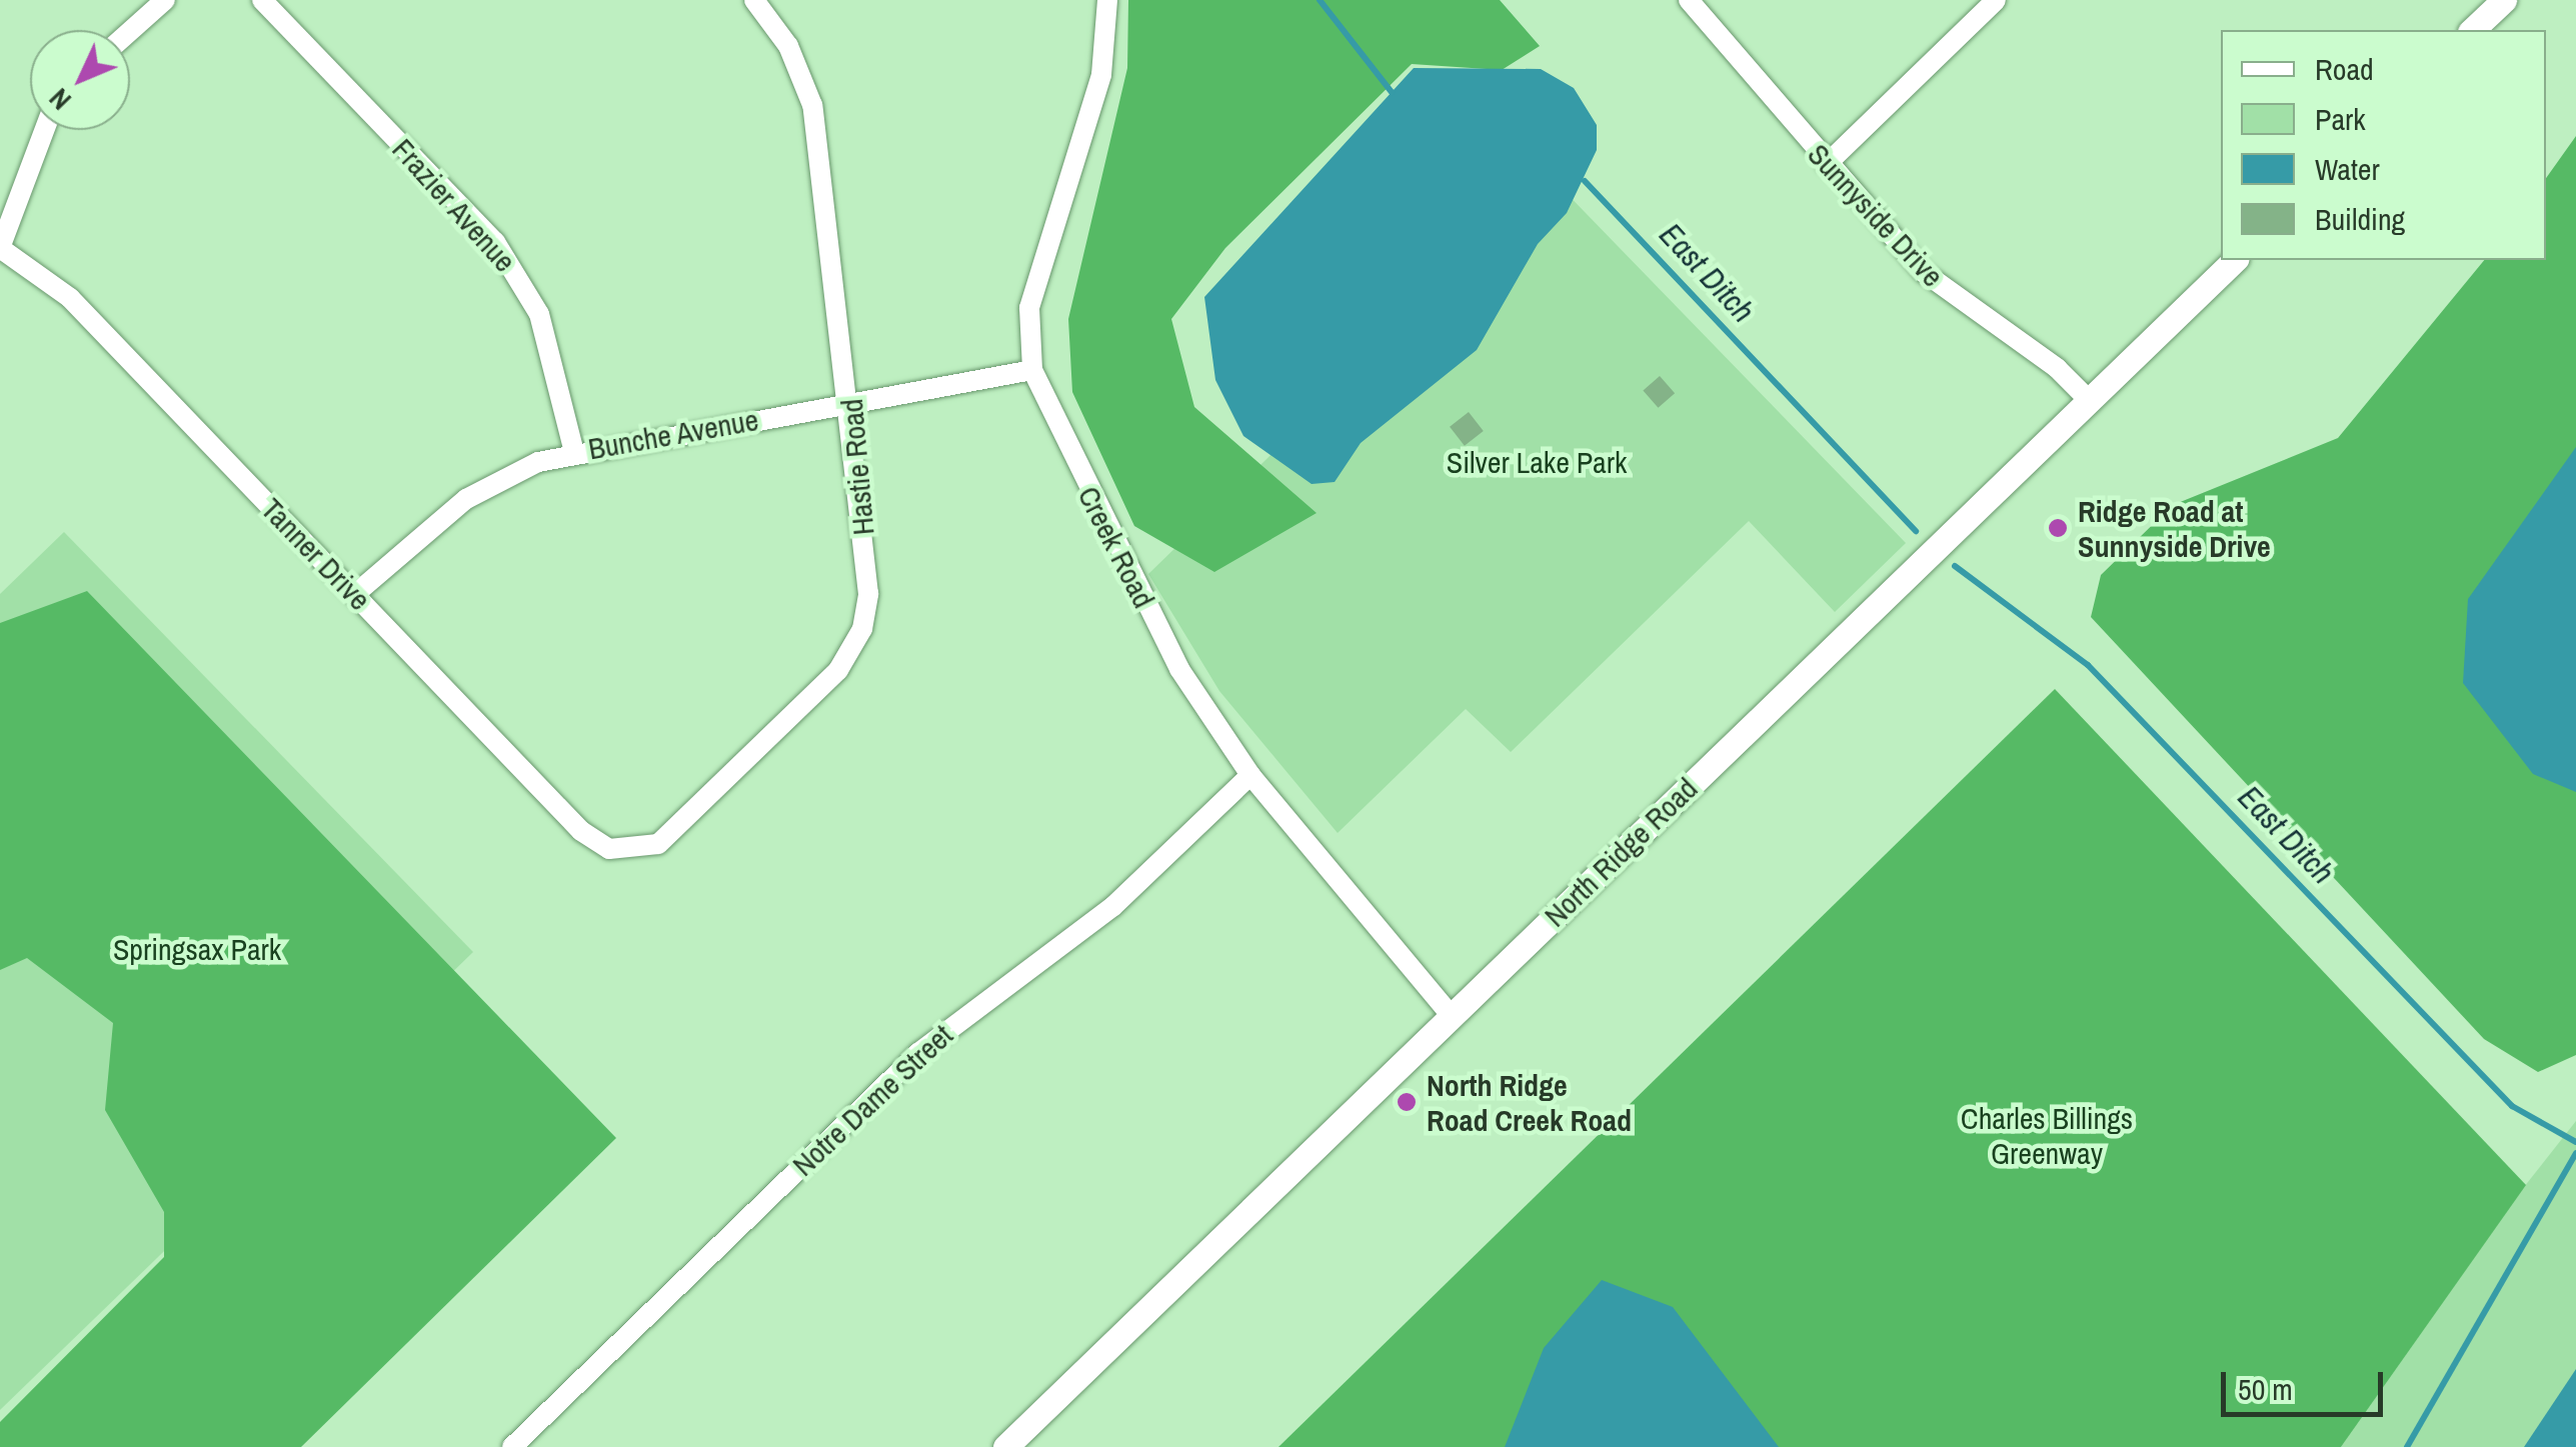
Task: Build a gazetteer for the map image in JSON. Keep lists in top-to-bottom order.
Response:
{
  "streets": {
    "street": [
      "Frazier Avenue",
      "Sunnyside Drive",
      "Bunche Avenue",
      "Hastie Road",
      "Creek Road",
      "Tanner Drive",
      "North Ridge Road",
      "Notre Dame Street"
    ]
  },
  "crossings": [
    ["Frazier Avenue", "Bunche Avenue"],
    ["Sunnyside Drive", "North Ridge Road"],
    ["Bunche Avenue", "Hastie Road"],
    ["Bunche Avenue", "Creek Road"],
    ["Bunche Avenue", "Tanner Drive"],
    ["Hastie Road", "Tanner Drive"],
    ["Creek Road", "North Ridge Road"],
    ["Creek Road", "Notre Dame Street"]
  ],
  "water": ["East Ditch"],
  "parks": ["Silver Lake Park", "Springsax Park", "Charles Billings Greenway"],
  "places": ["Ridge Road at Sunnyside Drive", "North Ridge Road Creek Road"],
  "legend": [
    "Road",
    "Park",
    "Water",
    "Building"
  ],
  "scale_bar": "50 m",
  "north": "bottom left"
}
